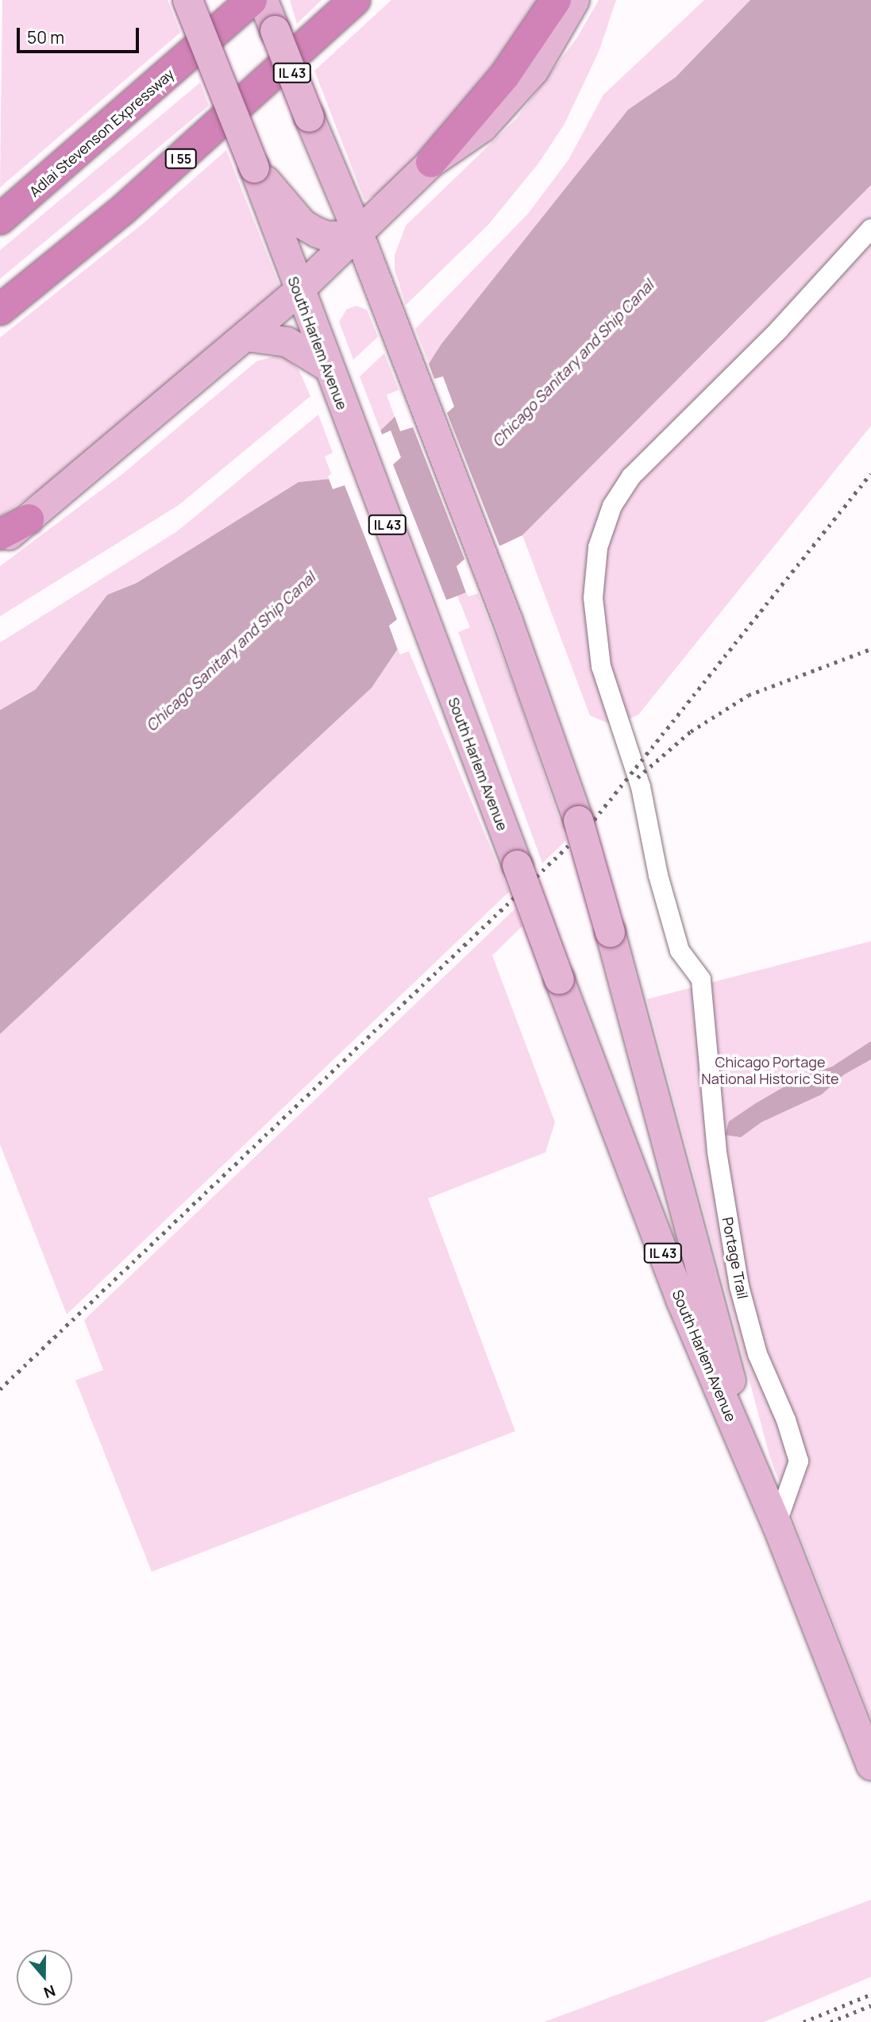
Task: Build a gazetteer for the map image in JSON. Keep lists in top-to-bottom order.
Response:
{
  "streets": {
    "highway": ["Adlai Stevenson Expressway", "I 55"],
    "main road": ["IL 43", "South Harlem Avenue"],
    "street": ["Portage Trail"]
  },
  "crossings": [
    ["South Harlem Avenue", "Portage Trail"]
  ],
  "water": ["Chicago Sanitary and Ship Canal"],
  "parks": ["Chicago Portage National Historic Site"],
  "scale_bar": "50 m",
  "north": "bottom"
}
